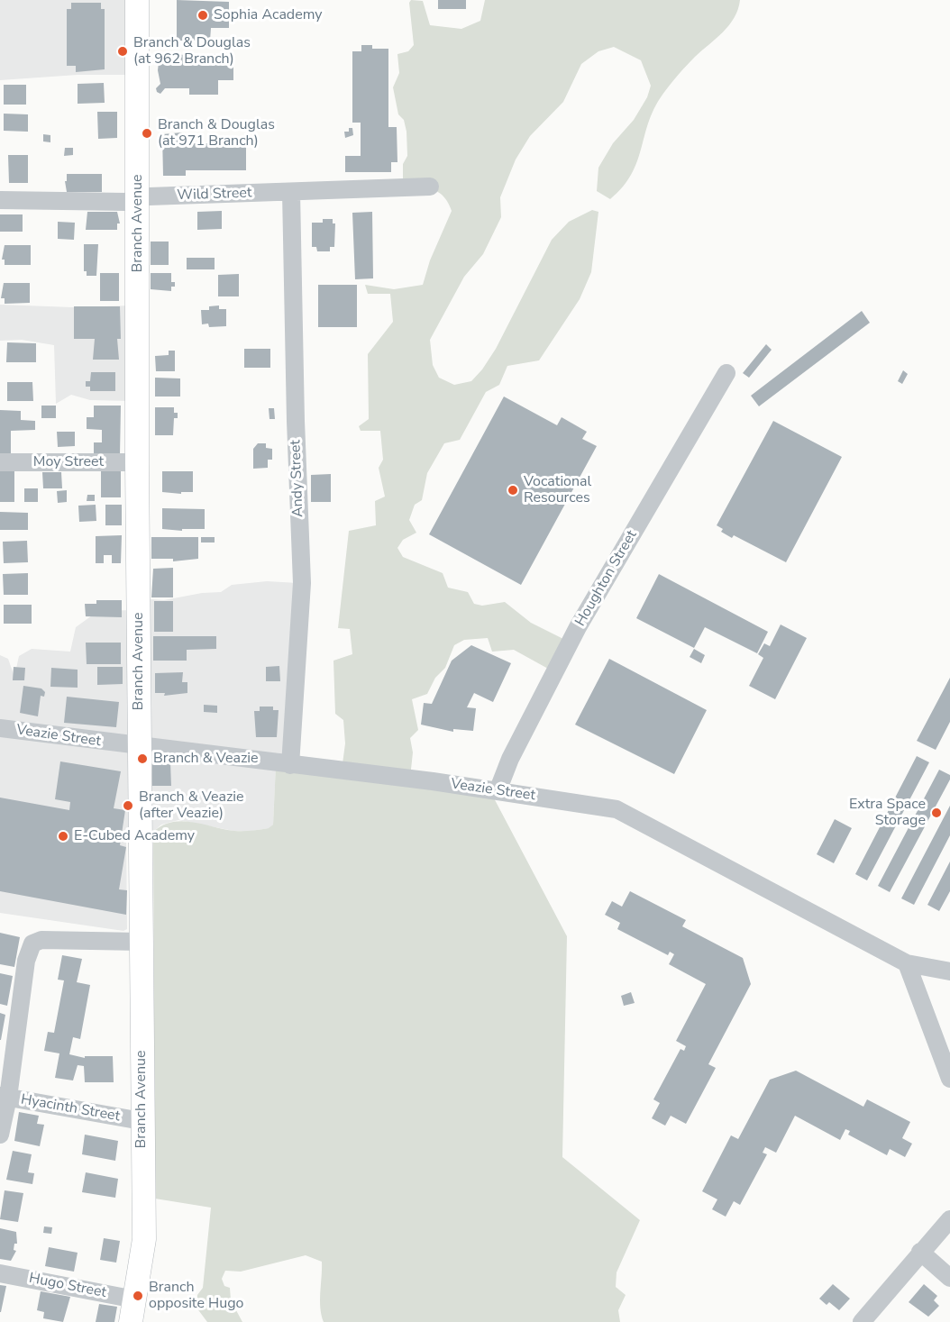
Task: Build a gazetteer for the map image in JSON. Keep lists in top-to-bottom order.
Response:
{
  "streets": {
    "main road": ["Branch Avenue"],
    "street": [
      "Wild Street",
      "Moy Street",
      "Andy Street",
      "Houghton Street",
      "Veazie Street",
      "Hyacinth Street",
      "Hugo Street"
    ]
  },
  "crossings": [
    ["Wild Street", "Branch Avenue"],
    ["Wild Street", "Andy Street"],
    ["Branch Avenue", "Moy Street"],
    ["Branch Avenue", "Veazie Street"],
    ["Branch Avenue", "Hyacinth Street"],
    ["Branch Avenue", "Hugo Street"],
    ["Andy Street", "Veazie Street"],
    ["Houghton Street", "Veazie Street"]
  ],
  "places": [
    "Sophia Academy",
    "Branch & Douglas (at 962 Branch)",
    "Branch & Douglas (at 971 Branch)",
    "Vocational Resources",
    "Branch & Veazie",
    "Branch & Veazie (after Veazie)",
    "Extra Space Storage",
    "E-Cubed Academy",
    "Branch opposite Hugo"
  ]
}
